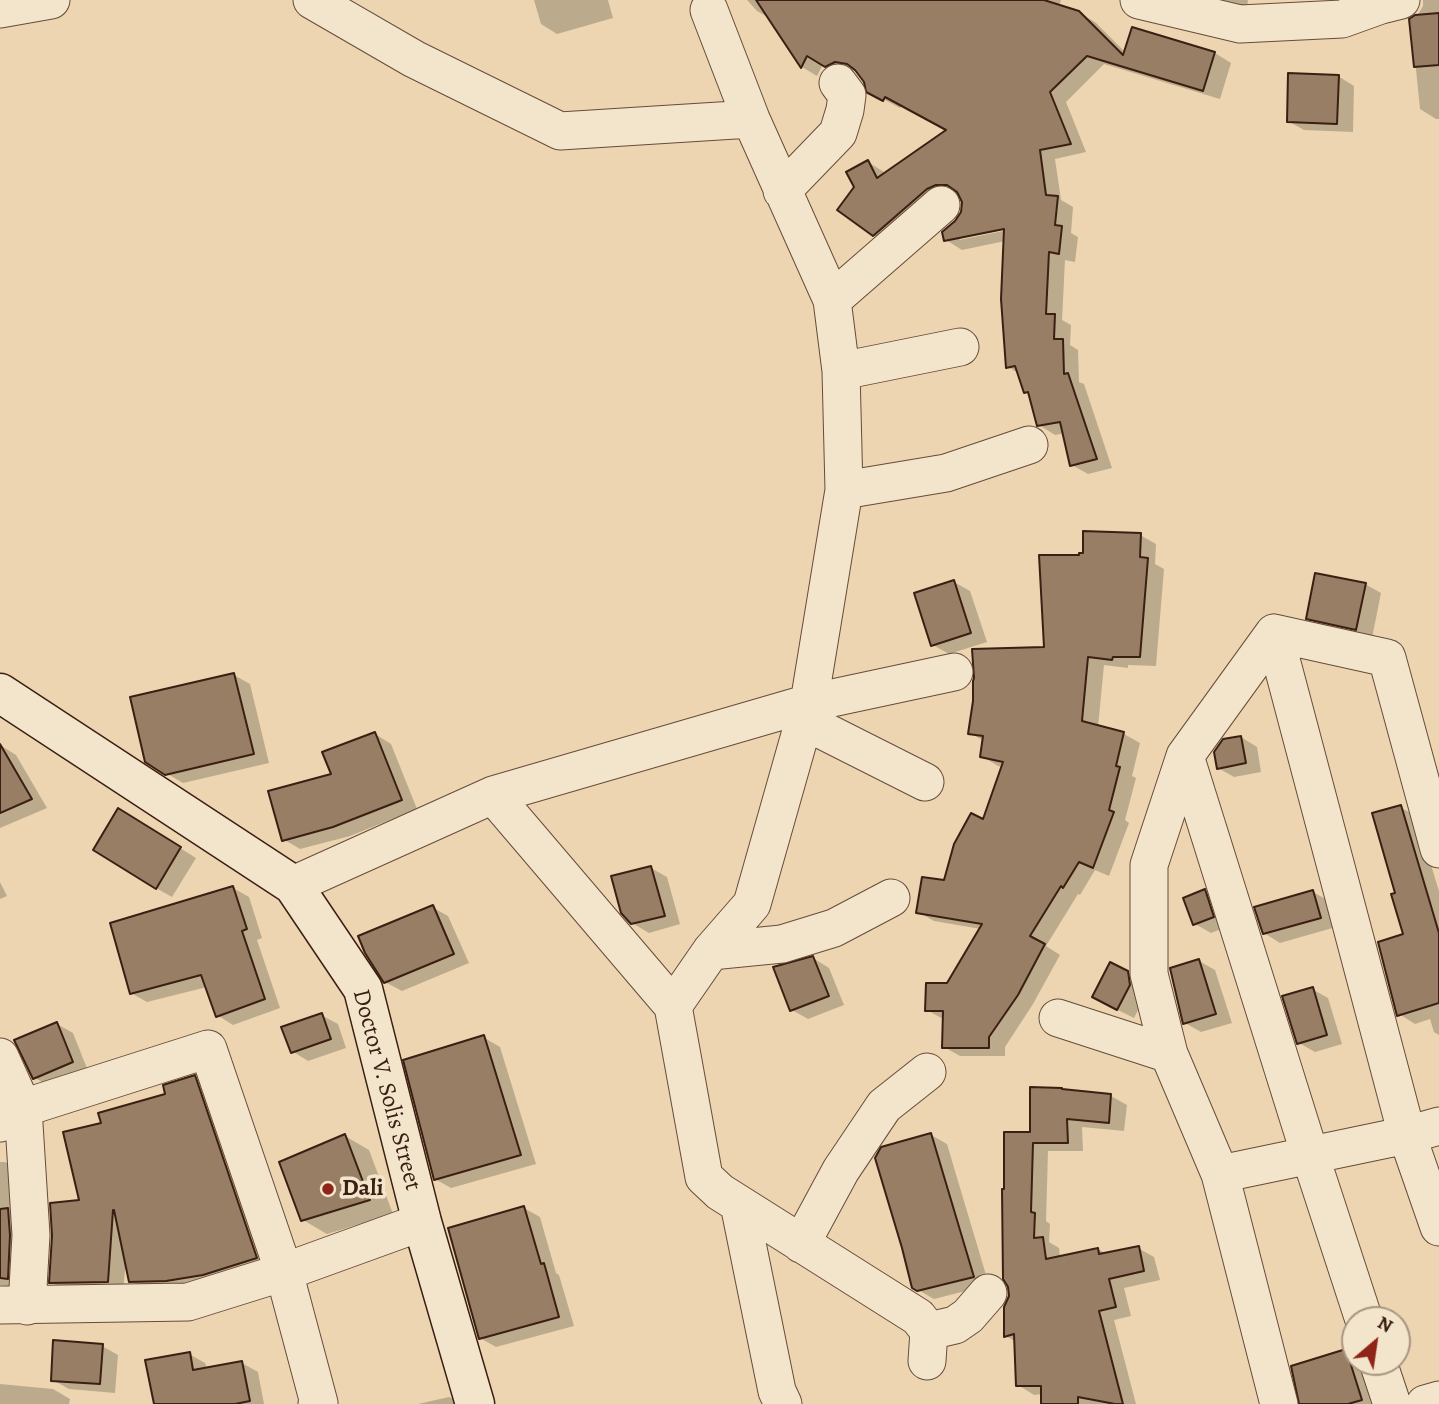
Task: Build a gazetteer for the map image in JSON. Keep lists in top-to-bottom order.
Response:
{
  "streets": {
    "street": ["Doctor V. Solis Street"]
  },
  "places": ["Dali"],
  "north": "top right"
}
